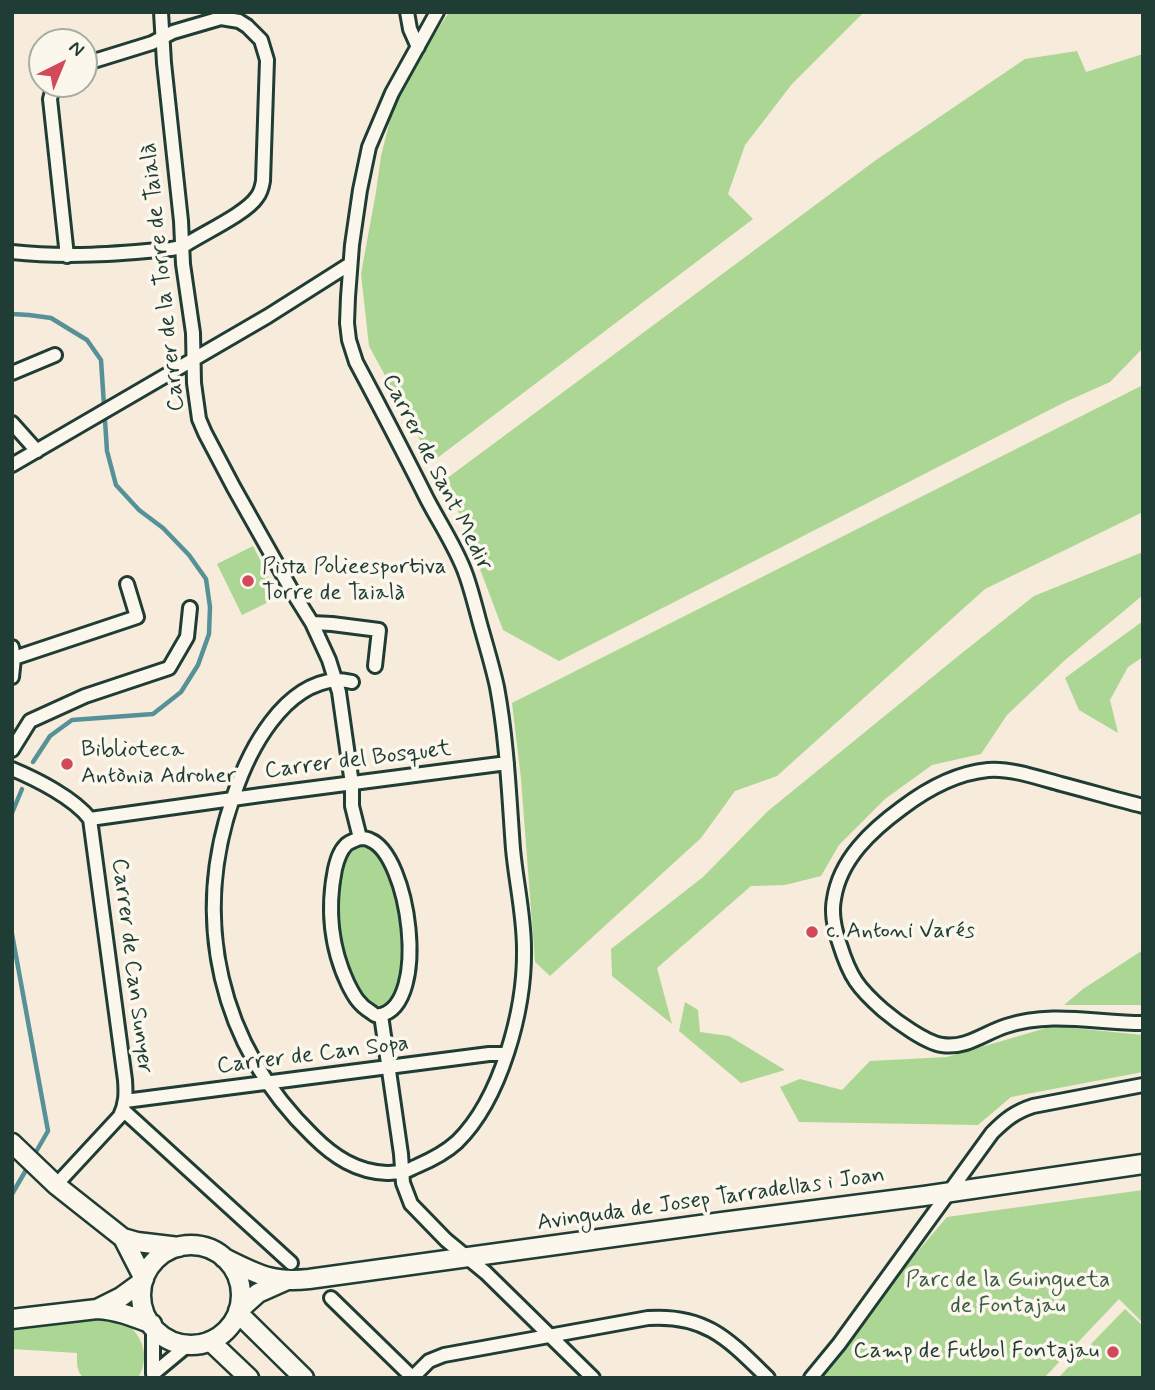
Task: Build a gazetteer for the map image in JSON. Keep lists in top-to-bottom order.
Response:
{
  "streets": {
    "main road": ["Avinguda de Josep Tarradellas i Joan"],
    "street": [
      "Carrer de la Torre de Taialà",
      "Carrer de Sant Medir",
      "Carrer del Bosquet",
      "Carrer de Can Sunyer",
      "Carrer de Can Sopa"
    ]
  },
  "crossings": [
    ["Carrer de la Torre de Taialà", "Carrer del Bosquet"],
    ["Carrer de Sant Medir", "Carrer del Bosquet"],
    ["Carrer de Sant Medir", "Carrer de Can Sopa"],
    ["Carrer del Bosquet", "Carrer de Can Sunyer"],
    ["Carrer de Can Sunyer", "Carrer de Can Sopa"]
  ],
  "parks": ["Parc de la Guingueta de Fontajau"],
  "places": [
    "Pista Polieesportiva Torre de Taialà",
    "Biblioteca Antònia Adroher",
    "c. Antoni Varés",
    "Camp de Futbol Fontajau"
  ],
  "north": "top right"
}
